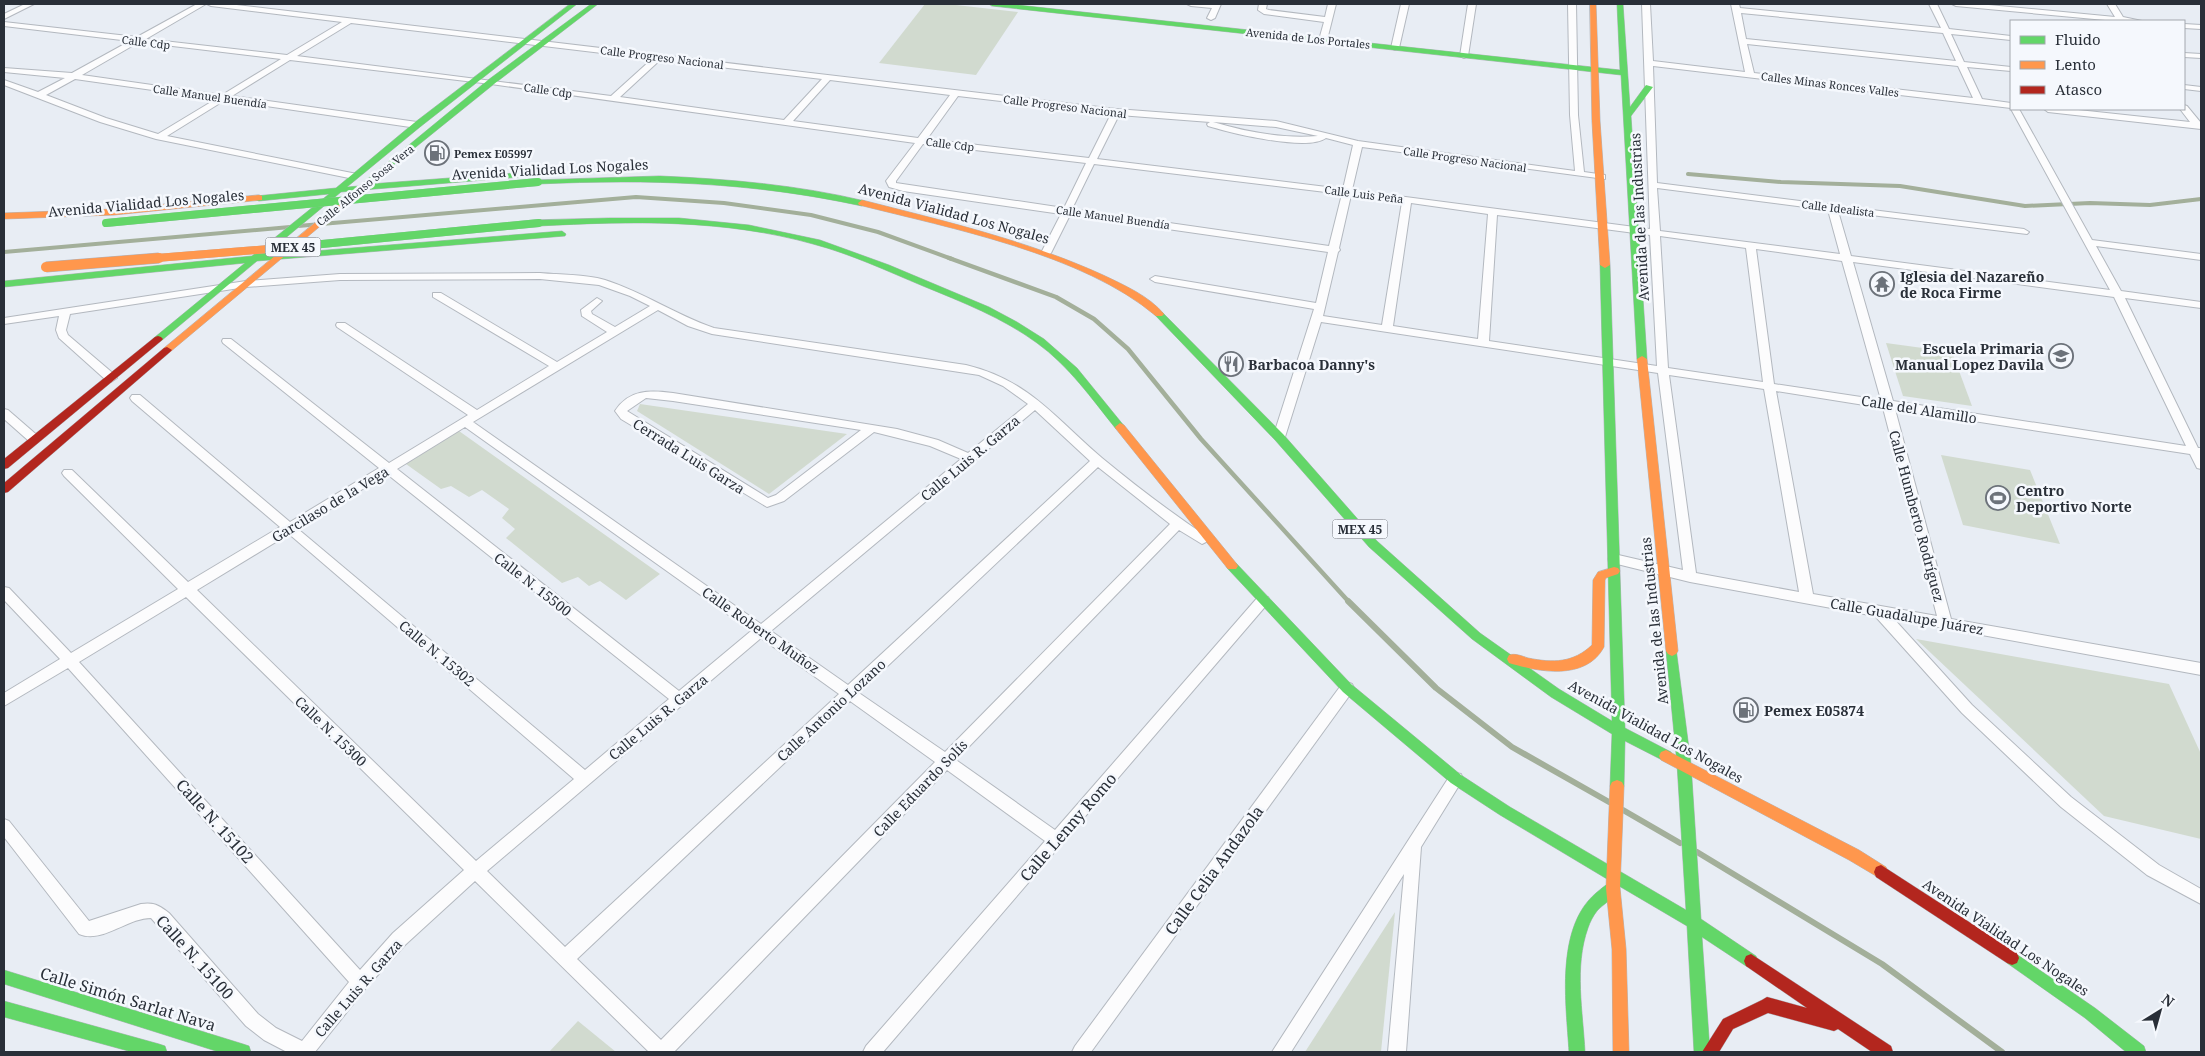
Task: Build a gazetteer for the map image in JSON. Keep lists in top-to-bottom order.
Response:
{
  "streets": {
    "main road": [
      "Avenida de Los Portales",
      "Avenida Vialidad Los Nogales",
      "Calle Alfonso Sosa Vera",
      "Avenida de las Industrias",
      "MEX 45",
      "Calle Simón Sarlat Nava"
    ],
    "street": [
      "Calle Cdp",
      "Calle Progreso Nacional",
      "Calles Minas Ronces Valles",
      "Calle Manuel Buendía",
      "Calle Luis Peña",
      "Calle Idealista",
      "Calle del Alamillo",
      "Cerrada Luis Garza",
      "Calle Luis R. Garza",
      "Garcilaso de la Vega",
      "Calle Humberto Rodríguez",
      "Calle N. 15500",
      "Calle Guadalupe Juárez",
      "Calle Roberto Muñoz",
      "Calle N. 15302",
      "Calle Antonio Lozano",
      "Calle N. 15300",
      "Calle Eduardo Solís",
      "Calle N. 15102",
      "Calle Lenny Romo",
      "Calle Celia Andazola",
      "Calle N. 15100"
    ]
  },
  "crossings": [
    ["Avenida de Los Portales", "Avenida de las Industrias"],
    ["Calle Cdp", "Calle Manuel Buendía"],
    ["Calle Cdp", "Calle Alfonso Sosa Vera"],
    ["Calle Cdp", "Calle Luis Peña"],
    ["Calle Progreso Nacional", "Calle Alfonso Sosa Vera"],
    ["Calles Minas Ronces Valles", "Avenida de las Industrias"],
    ["Calle Manuel Buendía", "Calle Alfonso Sosa Vera"],
    ["Avenida Vialidad Los Nogales", "Avenida de las Industrias"],
    ["Calle Luis Peña", "Avenida de las Industrias"],
    ["Calle Idealista", "Avenida de las Industrias"],
    ["Calle Idealista", "Calle Humberto Rodríguez"],
    ["Avenida de las Industrias", "MEX 45"],
    ["Avenida de las Industrias", "Calle del Alamillo"],
    ["Avenida de las Industrias", "Calle Guadalupe Juárez"],
    ["MEX 45", "Calle Lenny Romo"],
    ["MEX 45", "Calle Celia Andazola"],
    ["Calle del Alamillo", "Calle Humberto Rodríguez"],
    ["Cerrada Luis Garza", "Calle Luis R. Garza"],
    ["Calle Luis R. Garza", "Calle N. 15500"],
    ["Calle Luis R. Garza", "Calle Roberto Muñoz"],
    ["Calle Luis R. Garza", "Calle N. 15302"],
    ["Calle Luis R. Garza", "Calle N. 15300"],
    ["Calle Luis R. Garza", "Calle N. 15102"],
    ["Calle Luis R. Garza", "Calle N. 15100"],
    ["Garcilaso de la Vega", "Calle N. 15500"],
    ["Garcilaso de la Vega", "Calle Roberto Muñoz"],
    ["Garcilaso de la Vega", "Calle N. 15302"],
    ["Garcilaso de la Vega", "Calle N. 15300"],
    ["Garcilaso de la Vega", "Calle N. 15102"],
    ["Calle Humberto Rodríguez", "Calle Guadalupe Juárez"],
    ["Calle Roberto Muñoz", "Calle Antonio Lozano"],
    ["Calle Roberto Muñoz", "Calle Eduardo Solís"],
    ["Calle Roberto Muñoz", "Calle Lenny Romo"],
    ["Calle Antonio Lozano", "Calle N. 15300"],
    ["Calle N. 15300", "Calle Eduardo Solís"]
  ],
  "places": {
    "fuel station": ["Pemex E05997", "Pemex E05874"],
    "temple": ["Iglesia del Nazareño de Roca Firme"],
    "school or university": ["Escuela Primaria Manual Lopez Davila"],
    "restaurant": ["Barbacoa Danny's"],
    "sports": ["Centro Deportivo Norte"]
  },
  "legend": ["Fluido", "Lento", "Atasco"],
  "north": "top right"
}
